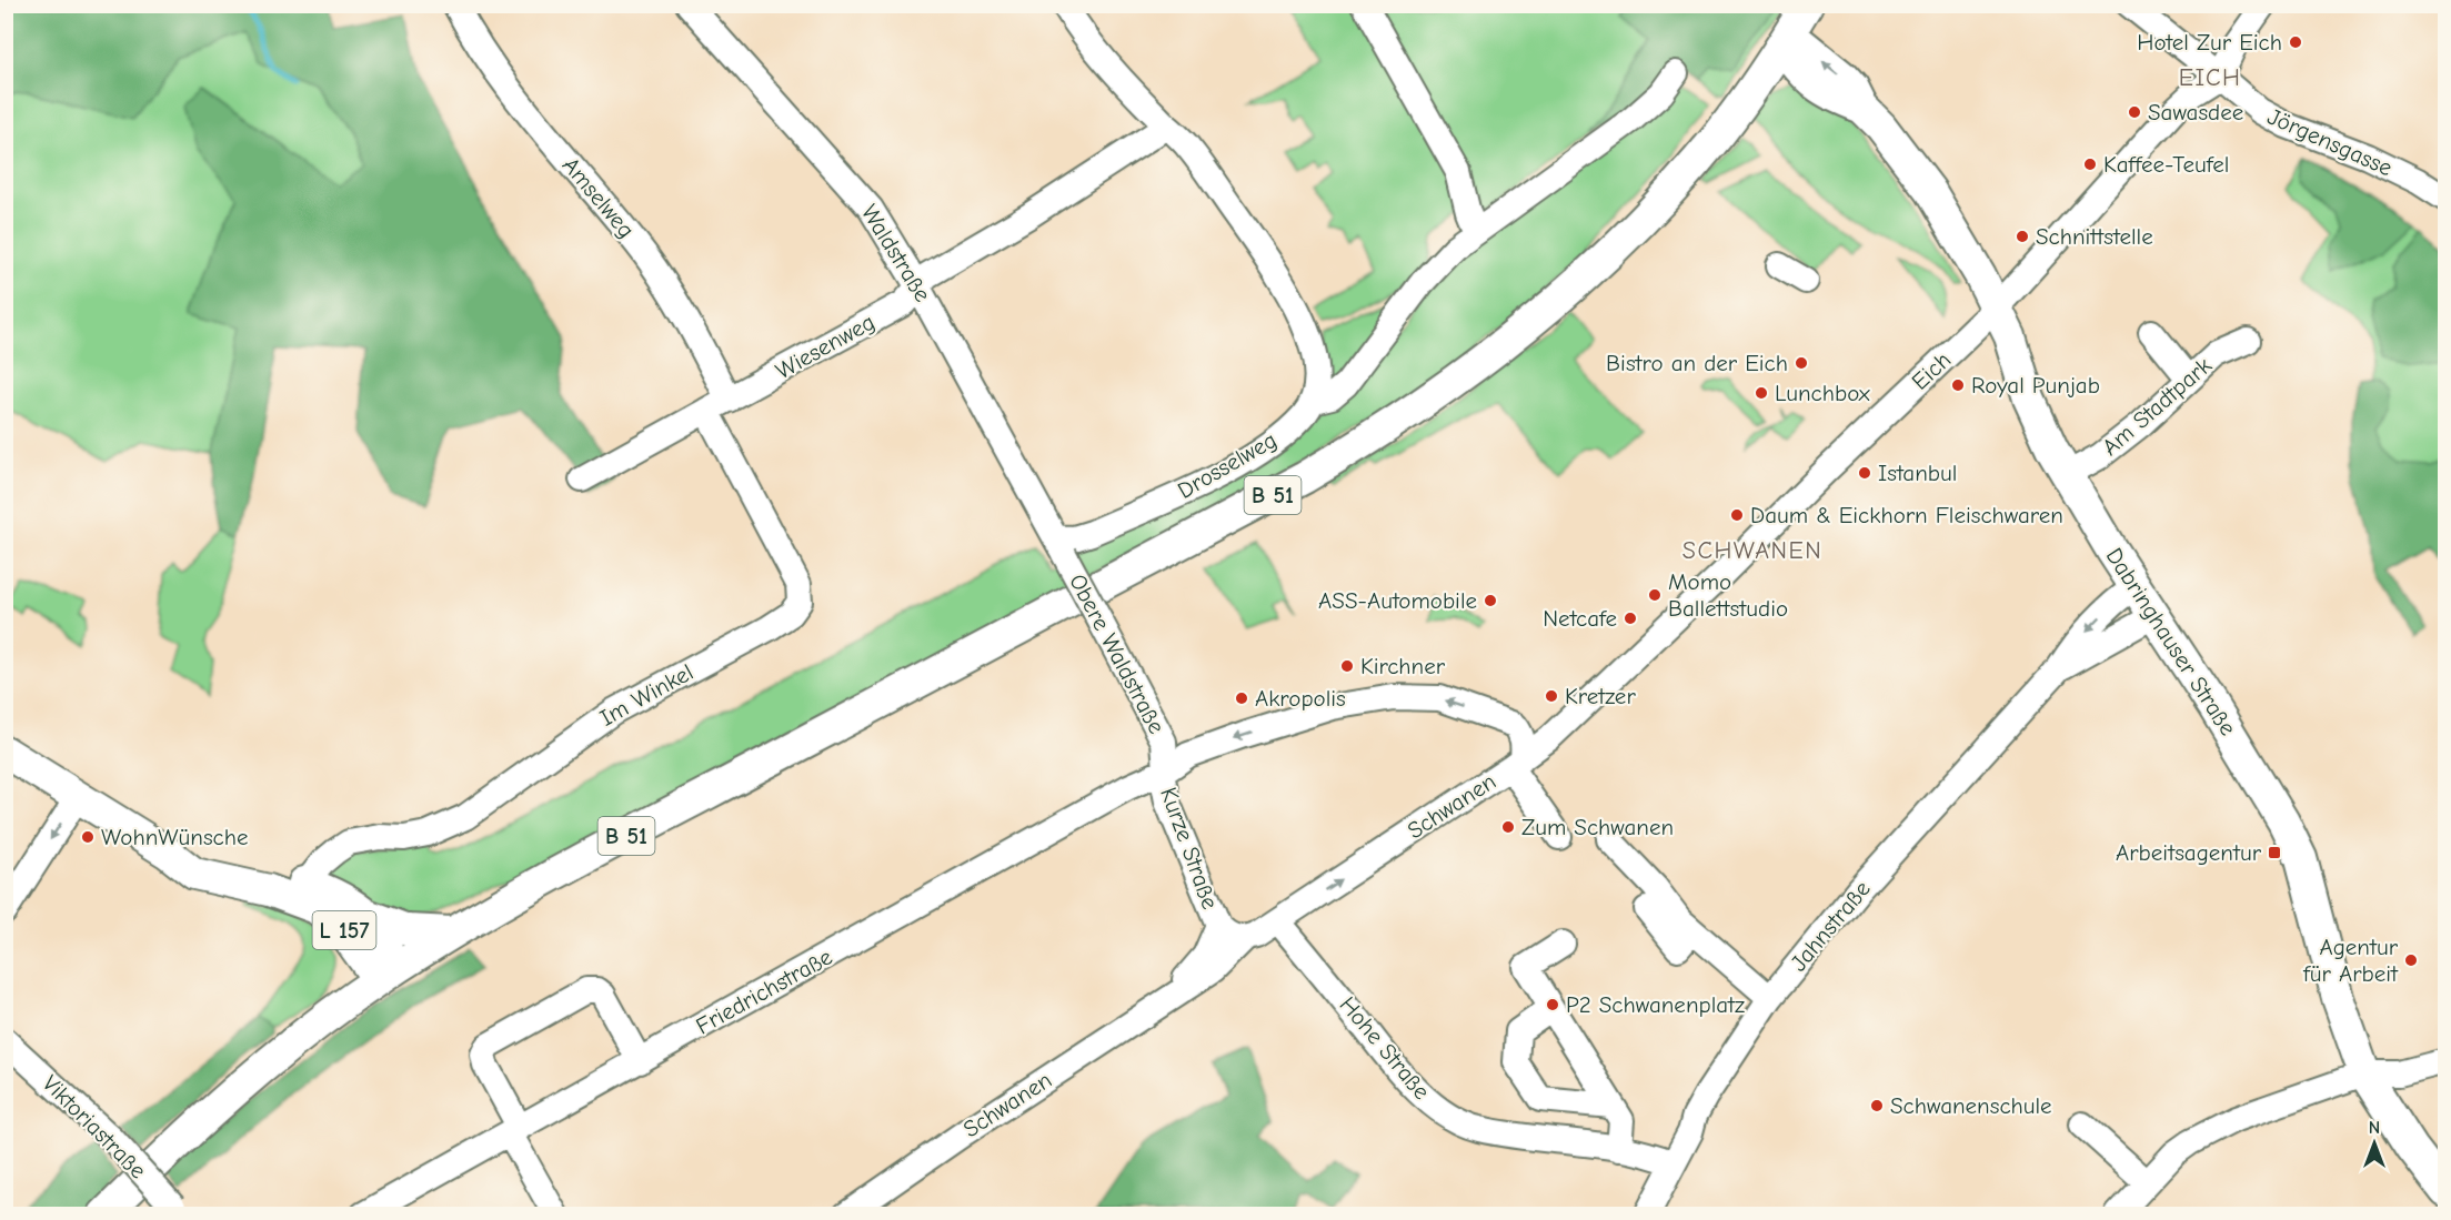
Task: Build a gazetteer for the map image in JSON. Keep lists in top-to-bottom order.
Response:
{
  "streets": {
    "main road": ["B 51", "Dabringhauser Straße", "L 157"],
    "street": [
      "Jörgensgasse",
      "Amselweg",
      "Waldstraße",
      "Wiesenweg",
      "Eich",
      "Am Stadtpark",
      "Drosselweg",
      "Obere Waldstraße",
      "Im Winkel",
      "Schwanen",
      "Kurze Straße",
      "Jahnstraße",
      "Friedrichstraße",
      "Hohe Straße",
      "Viktoriastraße"
    ]
  },
  "crossings": [
    ["Jörgensgasse", "Eich"],
    ["Amselweg", "Wiesenweg"],
    ["Amselweg", "Im Winkel"],
    ["Waldstraße", "Wiesenweg"],
    ["Waldstraße", "Drosselweg"],
    ["Waldstraße", "Obere Waldstraße"],
    ["Wiesenweg", "Im Winkel"],
    ["Eich", "Dabringhauser Straße"],
    ["Eich", "Obere Waldstraße"],
    ["Eich", "Schwanen"],
    ["Am Stadtpark", "Dabringhauser Straße"],
    ["Drosselweg", "Obere Waldstraße"],
    ["B 51", "Dabringhauser Straße"],
    ["B 51", "L 157"],
    ["Dabringhauser Straße", "Jahnstraße"],
    ["Obere Waldstraße", "Kurze Straße"],
    ["Obere Waldstraße", "Friedrichstraße"],
    ["Im Winkel", "L 157"],
    ["Schwanen", "Kurze Straße"],
    ["Schwanen", "Hohe Straße"],
    ["Kurze Straße", "Friedrichstraße"],
    ["Jahnstraße", "Hohe Straße"]
  ],
  "one_way": ["Obere Waldstraße"],
  "districts": ["EICH", "SCHWANEN"],
  "places": {
    "other": [
      "Hotel Zur Eich",
      "Sawasdee",
      "Kaffee-Teufel",
      "Schnittstelle",
      "Bistro an der Eich",
      "Royal Punjab",
      "Lunchbox",
      "Istanbul",
      "Daum & Eickhorn Fleischwaren",
      "Momo Ballettstudio",
      "ASS-Automobile",
      "Netcafe",
      "Kirchner",
      "Kretzer",
      "Akropolis",
      "Zum Schwanen",
      "WohnWünsche",
      "Agentur für Arbeit",
      "P2 Schwanenplatz",
      "Schwanenschule"
    ],
    "transit": ["Arbeitsagentur"]
  },
  "north": "top"
}
